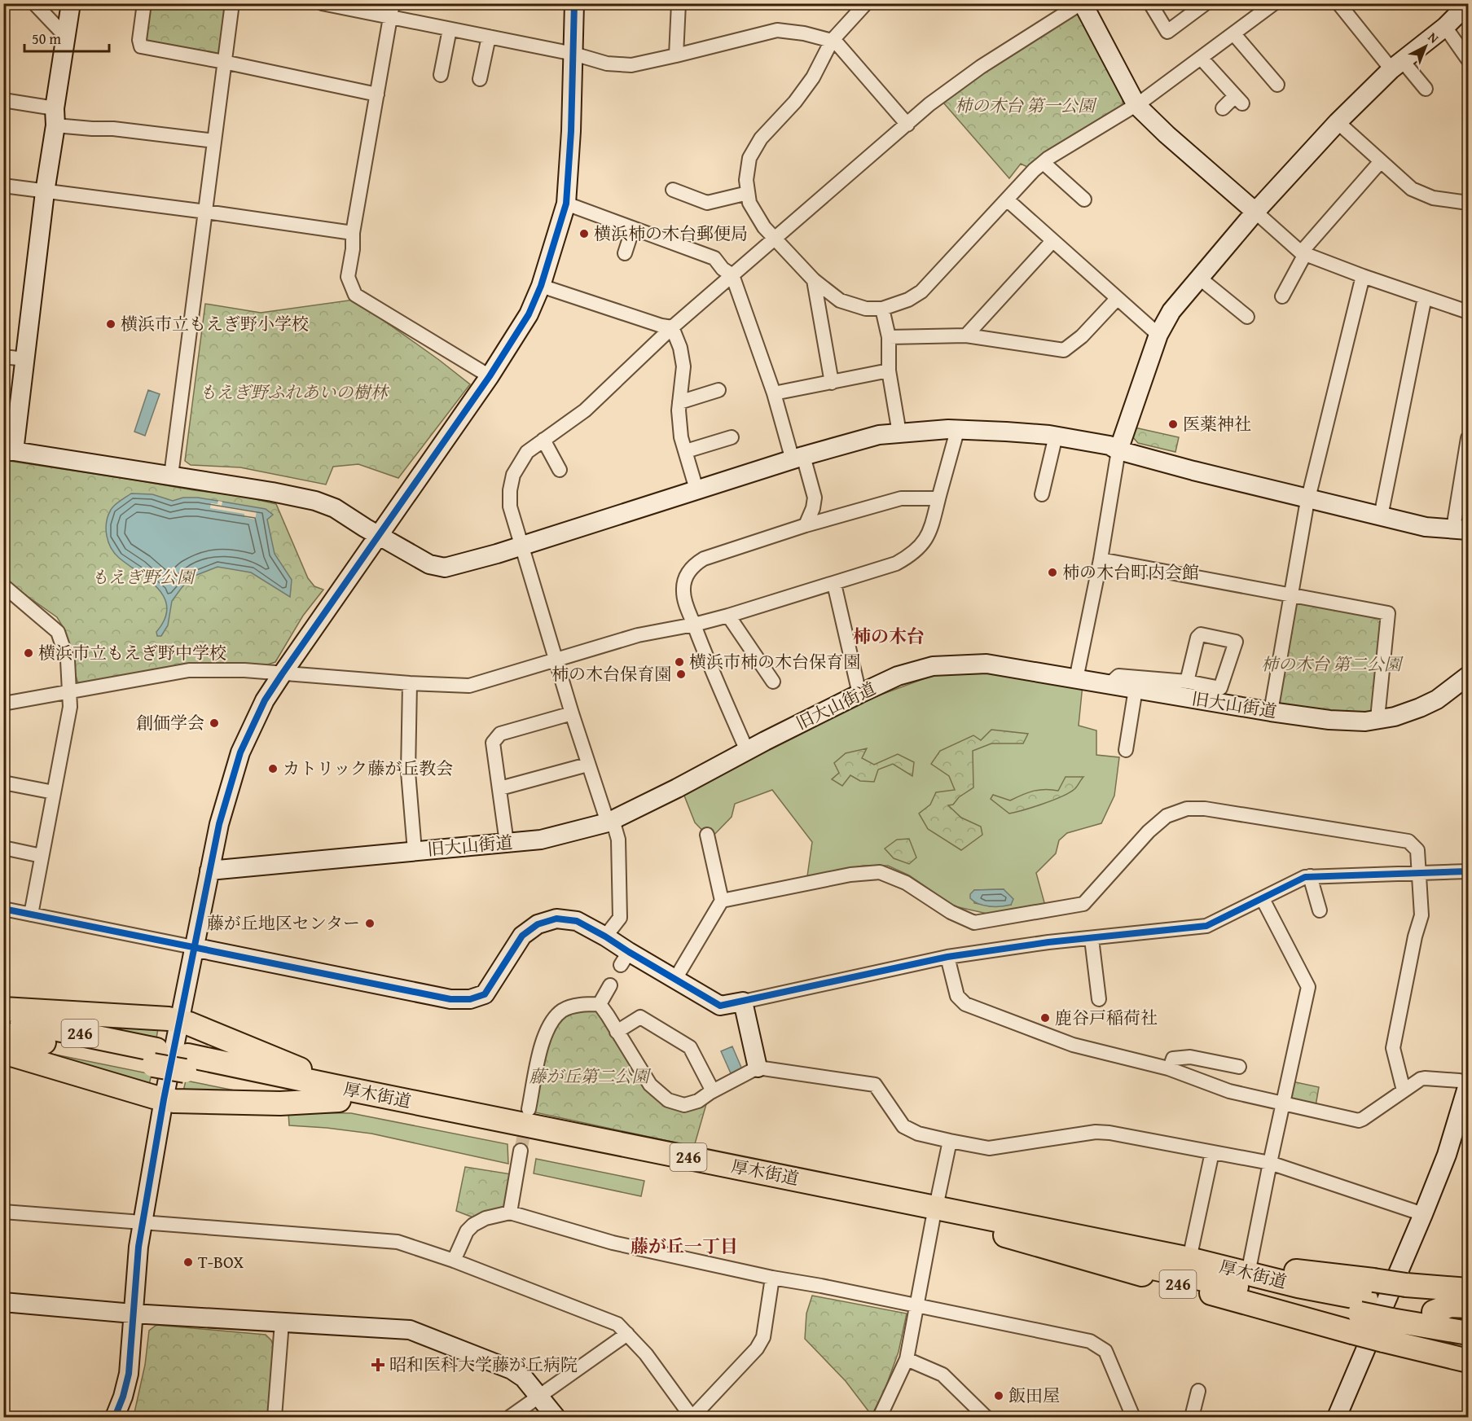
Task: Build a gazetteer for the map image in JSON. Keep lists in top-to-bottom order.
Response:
{
  "streets": {
    "highway": ["246", "厚木街道"],
    "street": ["旧大山街道"]
  },
  "crossings": [
    ["246", "厚木街道"]
  ],
  "districts": ["柿の木台", "藤が丘一丁目"],
  "parks": [
    "柿の木台 第一公園",
    "もえぎ野ふれあいの樹林",
    "もえぎ野公園",
    "柿の木台 第二公園",
    "藤が丘第二公園"
  ],
  "places": {
    "other": [
      "横浜柿の木台郵便局",
      "横浜市立もえぎ野小学校",
      "医薬神社",
      "柿の木台町内会館",
      "横浜市立もえぎ野中学校",
      "横浜市柿の木台保育園",
      "柿の木台保育園",
      "創価学会",
      "カトリック藤が丘教会",
      "藤が丘地区センター",
      "鹿谷戸稲荷社",
      "T-BOX",
      "飯田屋"
    ],
    "health": ["昭和医科大学藤が丘病院"]
  },
  "scale_bar": "50 m",
  "north": "top right"
}
